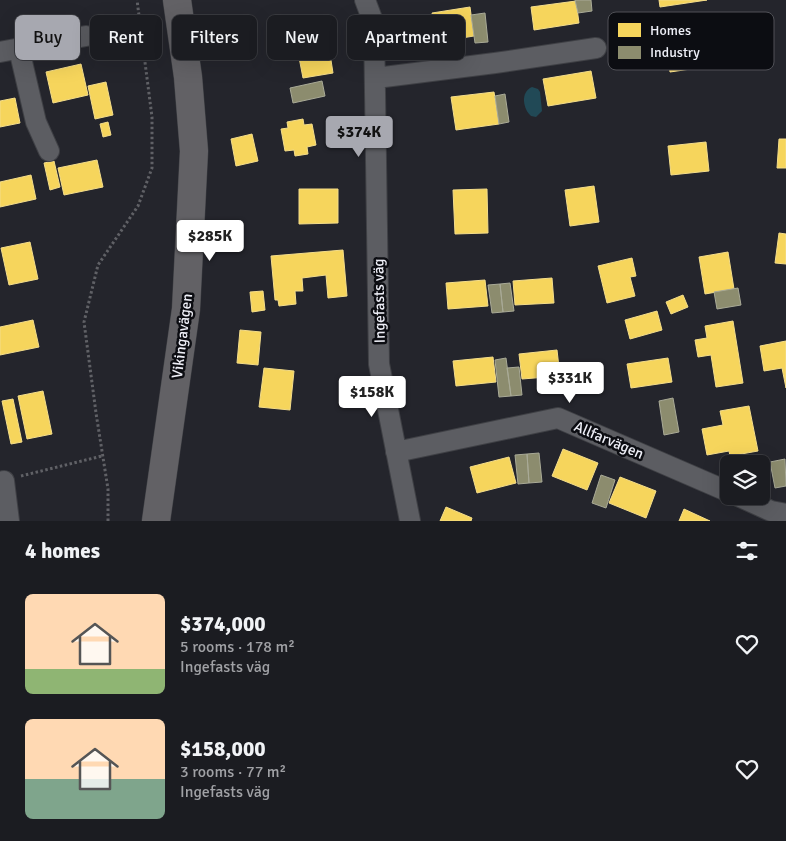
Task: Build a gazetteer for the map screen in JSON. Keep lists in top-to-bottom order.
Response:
{
  "streets": {
    "main road": ["Vikingavägen"],
    "street": ["Ingefasts väg", "Allfarvägen"]
  },
  "crossings": [
    ["Ingefasts väg", "Allfarvägen"]
  ],
  "legend": ["Homes", "Industry"],
  "page": {
    "chip": [
      "Buy",
      "Rent",
      "Filters",
      "New",
      "Apartment"
    ],
    "price": [
      "$374K",
      "$285K",
      "$331K",
      "$158K"
    ],
    "heading": "4 homes",
    "list": [
      {
        "name": "$374,000",
        "note": "5 rooms · 178 m² · Ingefasts väg"
      },
      {
        "name": "$158,000",
        "note": "3 rooms · 77 m² · Ingefasts väg"
      }
    ]
  }
}
